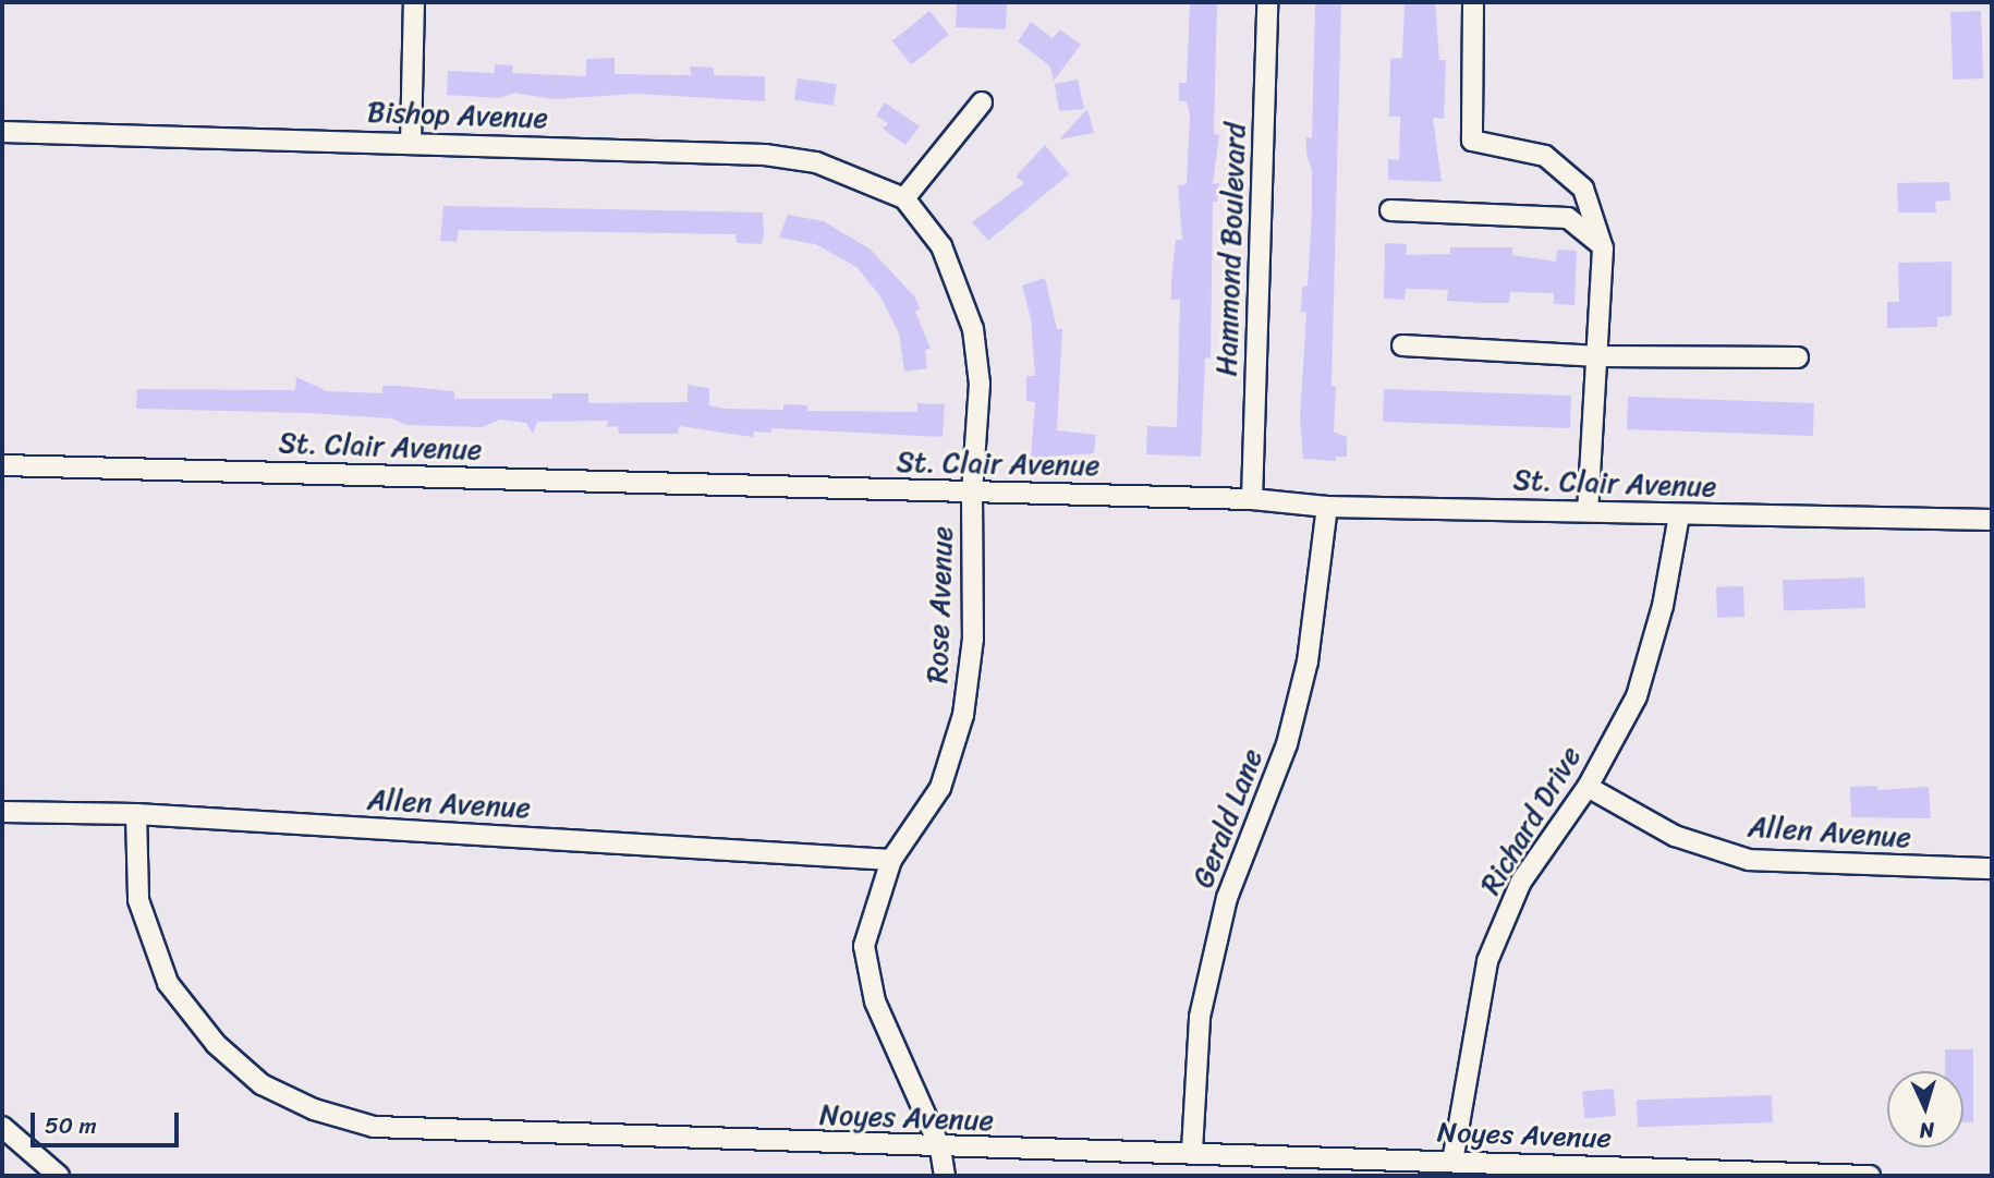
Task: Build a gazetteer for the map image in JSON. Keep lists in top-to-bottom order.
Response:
{
  "streets": {
    "street": [
      "Bishop Avenue",
      "Hammond Boulevard",
      "St. Clair Avenue",
      "Rose Avenue",
      "Allen Avenue",
      "Gerald Lane",
      "Richard Drive",
      "Noyes Avenue"
    ]
  },
  "crossings": [
    ["Bishop Avenue", "Rose Avenue"],
    ["Hammond Boulevard", "St. Clair Avenue"],
    ["St. Clair Avenue", "Rose Avenue"],
    ["St. Clair Avenue", "Gerald Lane"],
    ["St. Clair Avenue", "Richard Drive"],
    ["Rose Avenue", "Allen Avenue"],
    ["Rose Avenue", "Noyes Avenue"],
    ["Allen Avenue", "Richard Drive"],
    ["Allen Avenue", "Noyes Avenue"],
    ["Gerald Lane", "Noyes Avenue"],
    ["Richard Drive", "Noyes Avenue"]
  ],
  "scale_bar": "50 m",
  "north": "bottom"
}
